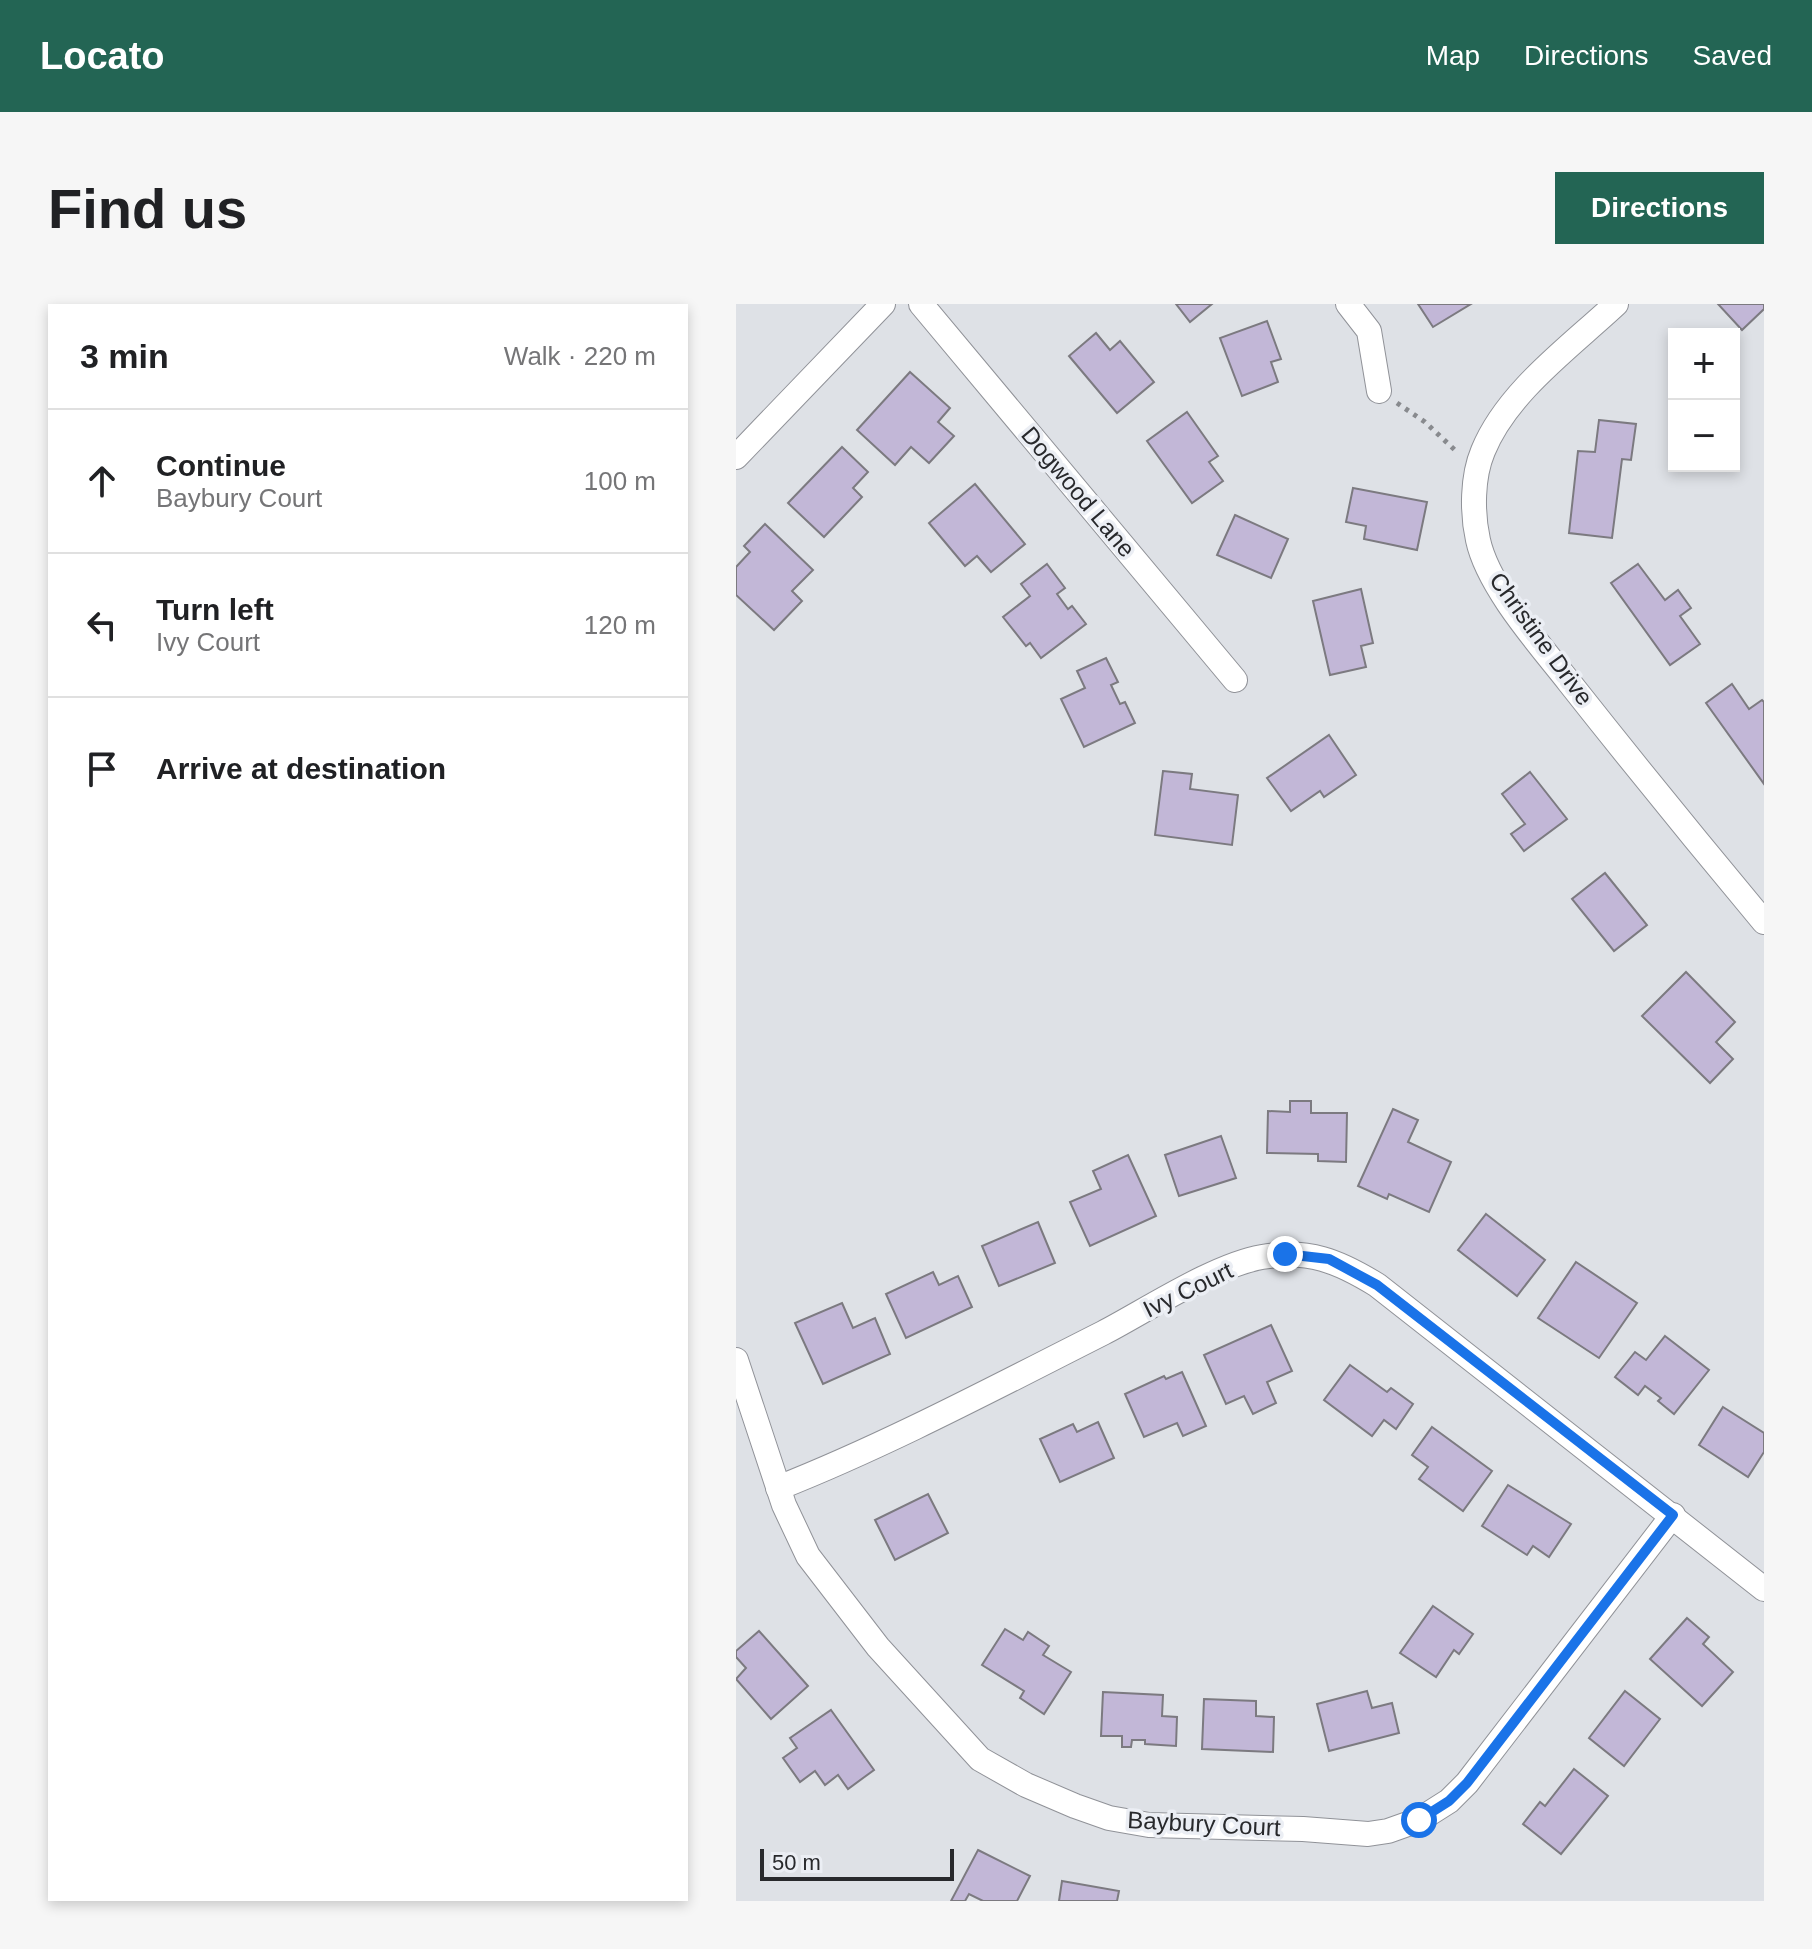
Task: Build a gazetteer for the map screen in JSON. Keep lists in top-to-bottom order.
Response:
{
  "streets": {
    "street": [
      "Dogwood Lane",
      "Christine Drive",
      "Ivy Court",
      "Baybury Court"
    ]
  },
  "crossings": [
    ["Ivy Court", "Baybury Court"]
  ],
  "scale_bar": "50 m",
  "page": {
    "header": "Locato",
    "nav": ["Map", "Directions", "Saved"],
    "buttons": "Directions",
    "title": "Find us",
    "heading": ["3 min", "Walk · 220 m"],
    "map_buttons": ["+", "−"],
    "list": [
      ["Continue", "Baybury Court", "100 m"],
      ["Turn left", "Ivy Court", "120 m"],
      "Arrive at destination"
    ],
    "scale": "50 m"
  }
}
